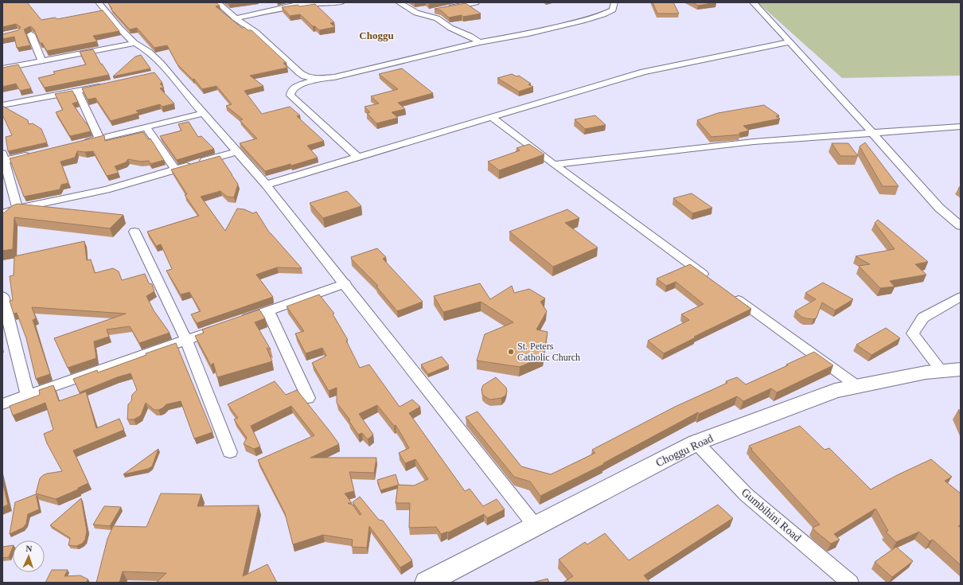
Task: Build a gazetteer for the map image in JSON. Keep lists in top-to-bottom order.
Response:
{
  "streets": {
    "main road": ["Choggu Road"],
    "street": ["Gumbihini Road"]
  },
  "crossings": [
    ["Choggu Road", "Gumbihini Road"]
  ],
  "districts": ["Choggu"],
  "places": ["St. Peters Catholic Church"],
  "north": "top"
}
